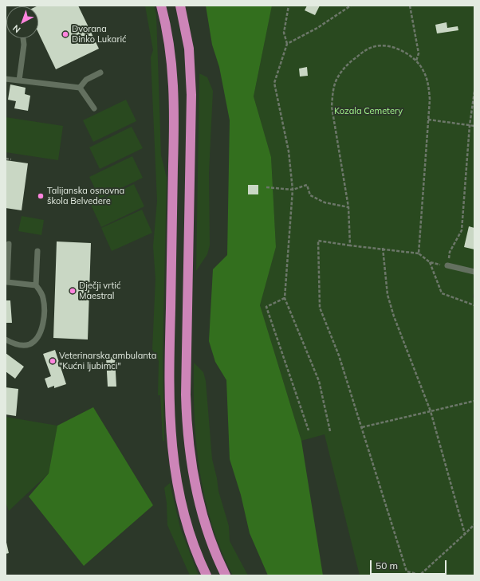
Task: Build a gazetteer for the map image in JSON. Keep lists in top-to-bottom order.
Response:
{
  "parks": ["Kozala Cemetery"],
  "places": [
    "Dvorana Dinko Lukarić",
    "Talijanska osnovna škola Belvedere",
    "Dječji vrtić Maestral",
    "Veterinarska ambulanta \"Kućni ljubimci\""
  ],
  "scale_bar": "50 m",
  "north": "bottom left"
}
